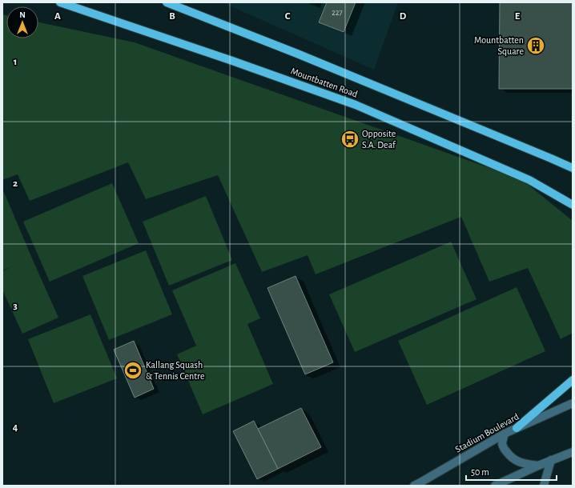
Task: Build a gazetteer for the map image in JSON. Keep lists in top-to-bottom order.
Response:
{
  "streets": {
    "main road": ["Mountbatten Road"],
    "street": ["Stadium Boulevard"]
  },
  "places": {
    "building": ["Mountbatten Square"],
    "bus stop": ["Opposite S.A. Deaf"],
    "sports": ["Kallang Squash & Tennis Centre"]
  },
  "house_numbers": ["227"],
  "scale_bar": "50 m",
  "north": "top",
  "grid": {
    "columns": [
      "A",
      "B",
      "C",
      "D",
      "E"
    ],
    "rows": [
      "1",
      "2",
      "3",
      "4"
    ]
  }
}
